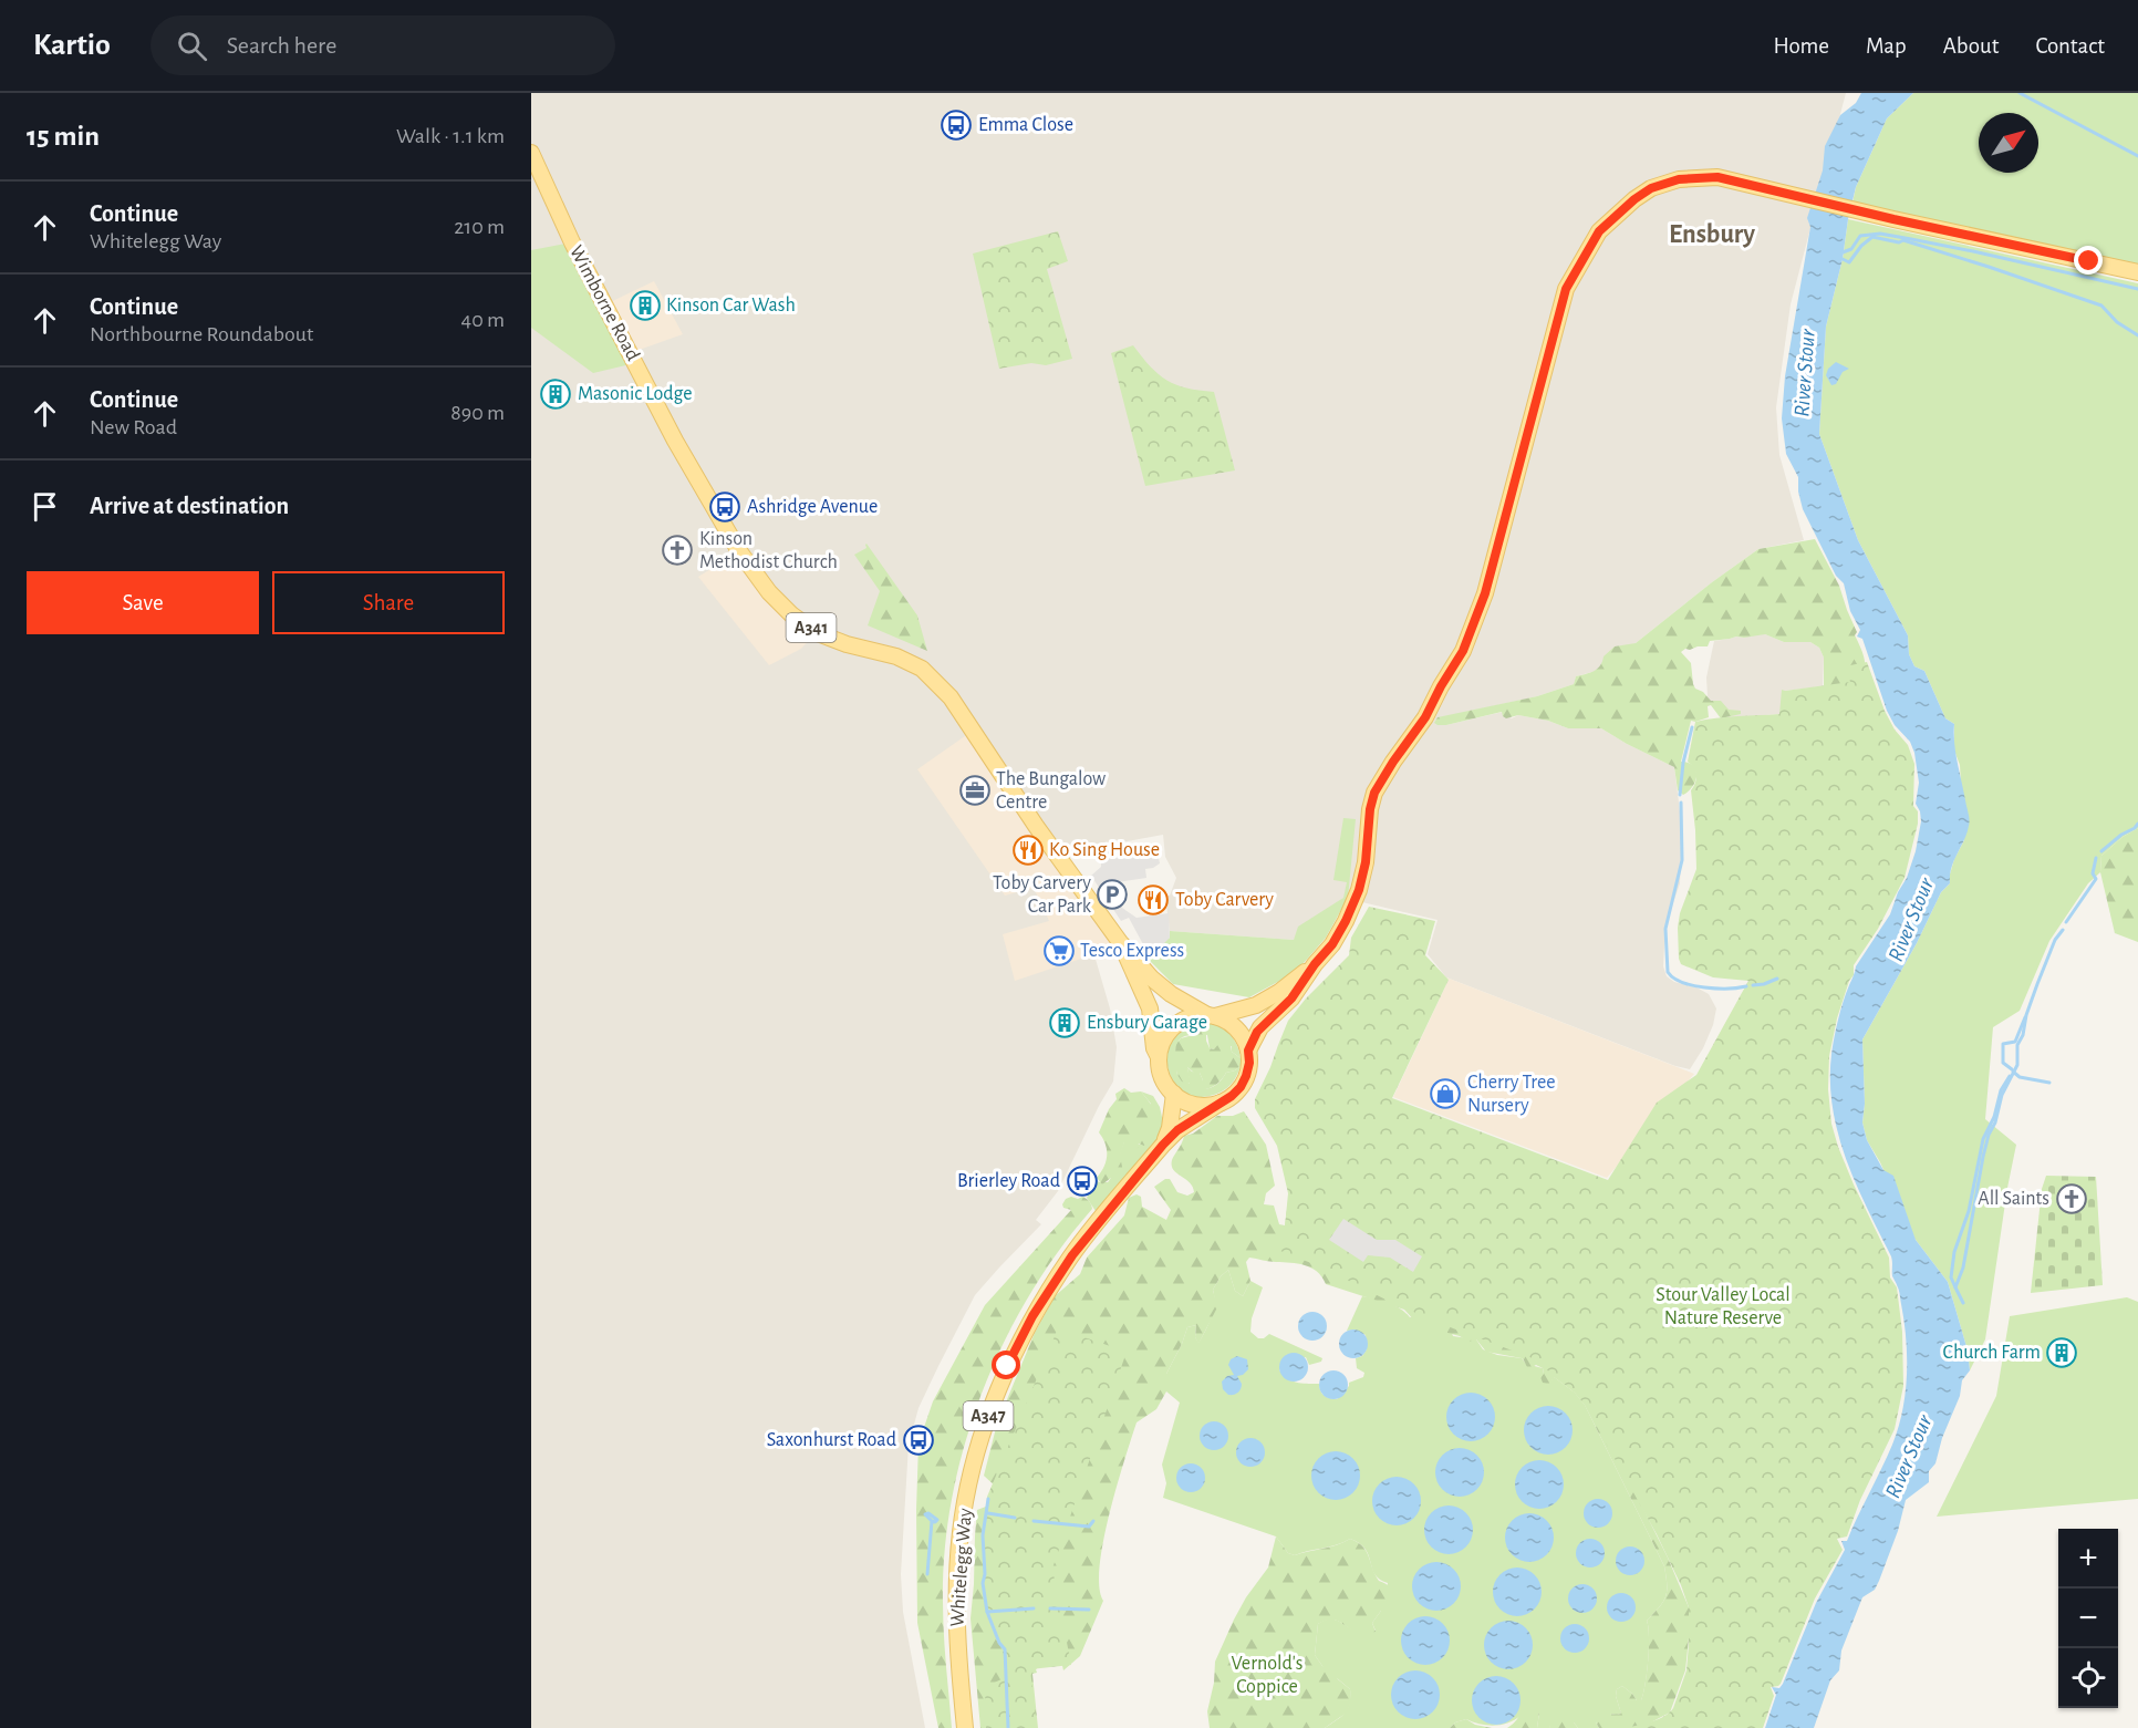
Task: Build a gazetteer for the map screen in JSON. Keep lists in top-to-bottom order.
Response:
{
  "streets": {
    "main road": [
      "Wimborne Road",
      "A341",
      "A347",
      "Whitelegg Way"
    ]
  },
  "crossings": [
    ["Wimborne Road", "Whitelegg Way"]
  ],
  "districts": ["Ensbury"],
  "water": ["River Stour"],
  "parks": ["Stour Valley Local Nature Reserve", "Vernold's Coppice"],
  "places": {
    "bus stop": [
      "Emma Close",
      "Ashridge Avenue",
      "Brierley Road",
      "Saxonhurst Road"
    ],
    "building": [
      "Kinson Car Wash",
      "Masonic Lodge",
      "Ensbury Garage",
      "Church Farm"
    ],
    "church": ["Kinson Methodist Church", "All Saints"],
    "office": ["The Bungalow Centre"],
    "restaurant": ["Ko Sing House", "Toby Carvery"],
    "parking": ["Toby Carvery Car Park"],
    "supermarket": ["Tesco Express"],
    "shop": ["Cherry Tree Nursery"]
  },
  "north": "top right",
  "page": {
    "header": "Kartio",
    "search": "Search here",
    "nav": [
      "Home",
      "Map",
      "About",
      "Contact"
    ],
    "heading": ["15 min", "Walk · 1.1 km"],
    "list": [
      ["Continue", "Whitelegg Way", "210 m"],
      ["Continue", "Northbourne Roundabout", "40 m"],
      ["Continue", "New Road", "890 m"],
      "Arrive at destination"
    ],
    "buttons": ["Save", "Share"],
    "map_buttons": ["+", "−"]
  }
}
